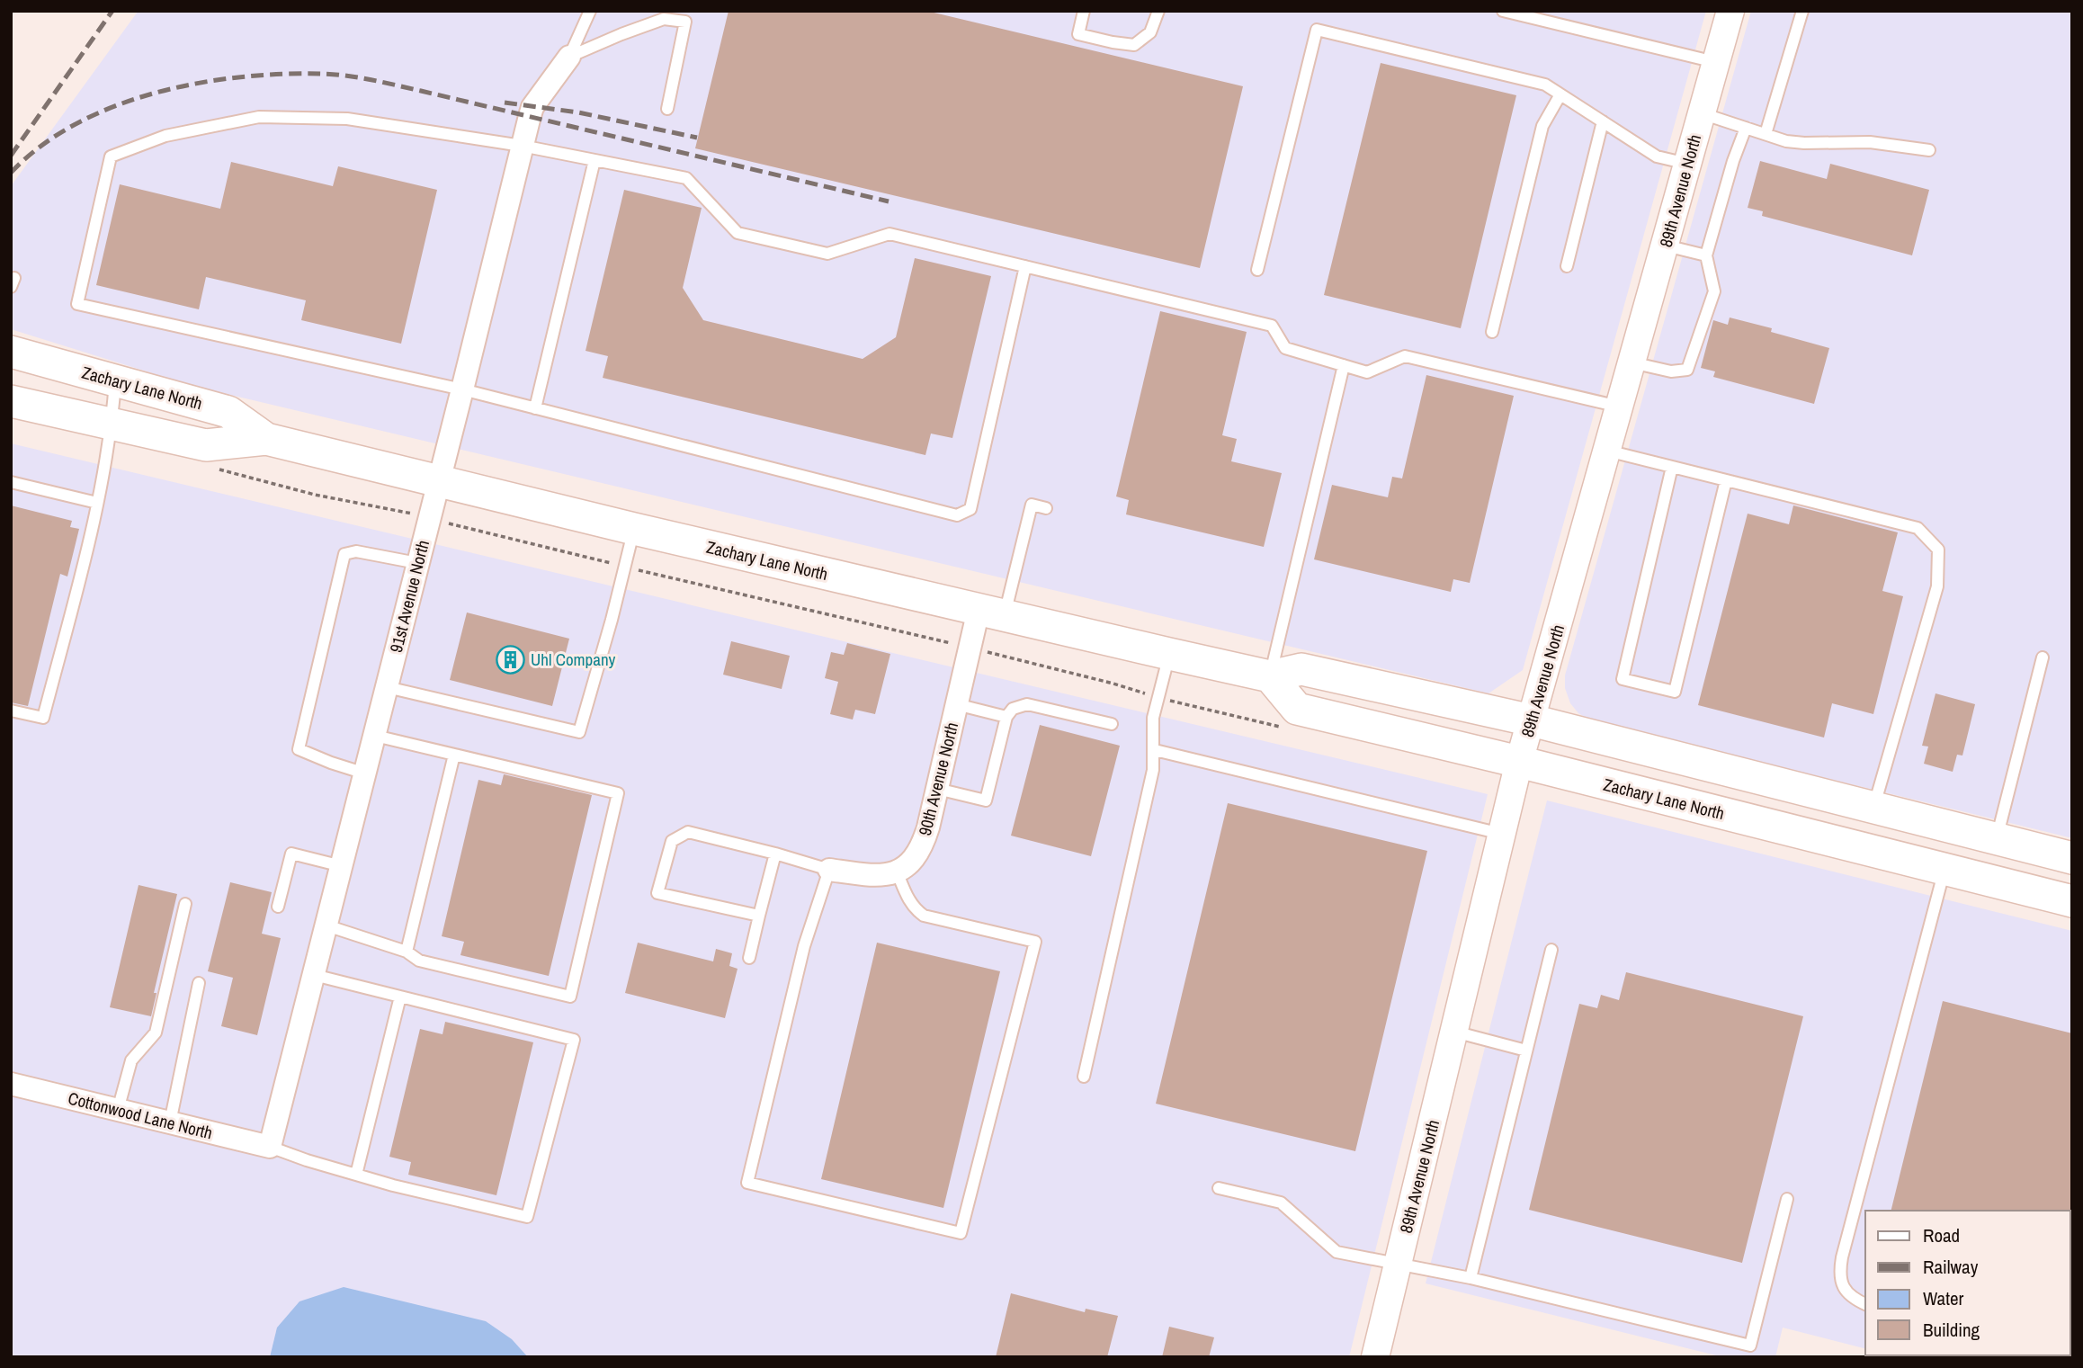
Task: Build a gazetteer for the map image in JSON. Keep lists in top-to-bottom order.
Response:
{
  "streets": {
    "main road": ["Zachary Lane North"],
    "street": [
      "89th Avenue North",
      "91st Avenue North",
      "90th Avenue North",
      "Cottonwood Lane North"
    ]
  },
  "crossings": [
    ["89th Avenue North", "Zachary Lane North"],
    ["Zachary Lane North", "91st Avenue North"],
    ["Zachary Lane North", "90th Avenue North"],
    ["91st Avenue North", "Cottonwood Lane North"]
  ],
  "places": {
    "building": ["Uhl Company"]
  },
  "legend": [
    "Road",
    "Railway",
    "Water",
    "Building"
  ]
}
